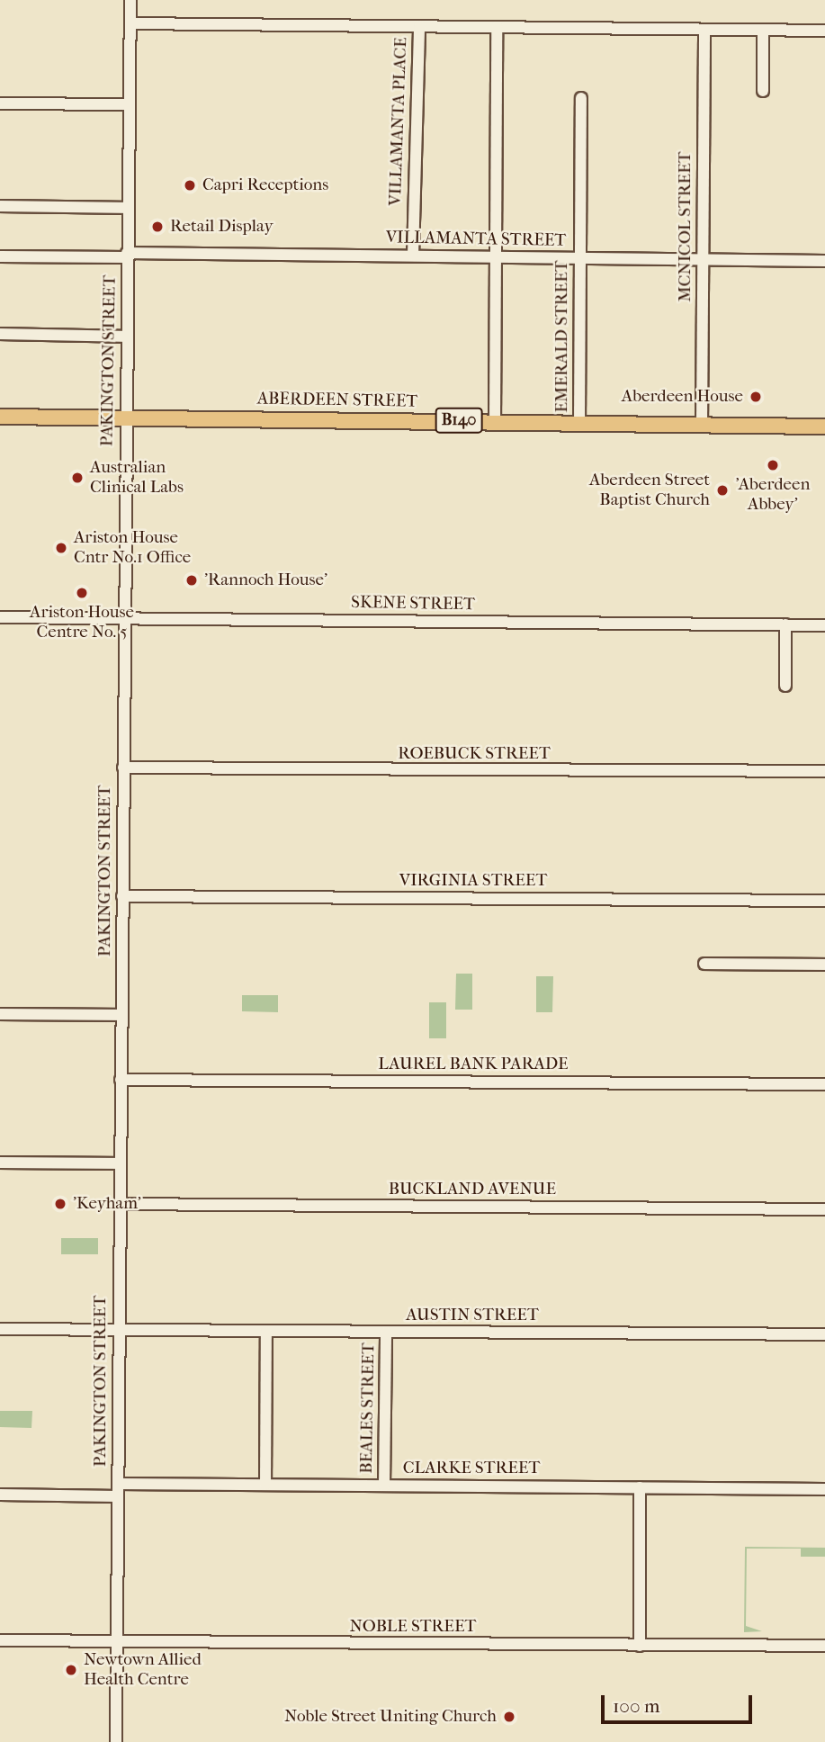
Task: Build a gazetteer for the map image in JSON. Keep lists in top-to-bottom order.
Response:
{
  "streets": {
    "main road": ["ABERDEEN STREET", "B140"],
    "street": [
      "VILLAMANTA PLACE",
      "MCNICOL STREET",
      "VILLAMANTA STREET",
      "EMERALD STREET",
      "PAKINGTON STREET",
      "SKENE STREET",
      "ROEBUCK STREET",
      "VIRGINIA STREET",
      "LAUREL BANK PARADE",
      "BUCKLAND AVENUE",
      "AUSTIN STREET",
      "BEALES STREET",
      "CLARKE STREET",
      "NOBLE STREET"
    ]
  },
  "crossings": [
    ["VILLAMANTA PLACE", "VILLAMANTA STREET"],
    ["MCNICOL STREET", "VILLAMANTA STREET"],
    ["MCNICOL STREET", "ABERDEEN STREET"],
    ["VILLAMANTA STREET", "EMERALD STREET"],
    ["VILLAMANTA STREET", "PAKINGTON STREET"],
    ["EMERALD STREET", "ABERDEEN STREET"],
    ["PAKINGTON STREET", "ABERDEEN STREET"],
    ["PAKINGTON STREET", "SKENE STREET"],
    ["PAKINGTON STREET", "ROEBUCK STREET"],
    ["PAKINGTON STREET", "VIRGINIA STREET"],
    ["PAKINGTON STREET", "LAUREL BANK PARADE"],
    ["PAKINGTON STREET", "BUCKLAND AVENUE"],
    ["PAKINGTON STREET", "AUSTIN STREET"],
    ["PAKINGTON STREET", "CLARKE STREET"],
    ["PAKINGTON STREET", "NOBLE STREET"],
    ["AUSTIN STREET", "BEALES STREET"],
    ["BEALES STREET", "CLARKE STREET"]
  ],
  "places": [
    "Capri Receptions",
    "Retail Display",
    "Aberdeen House",
    "'Aberdeen Abbey'",
    "Australian Clinical Labs",
    "Aberdeen Street Baptist Church",
    "Ariston House Cntr No.1 Office",
    "'Rannoch House'",
    "Ariston House Centre No. 5",
    "'Keyham'",
    "Newtown Allied Health Centre",
    "Noble Street Uniting Church"
  ],
  "scale_bar": "100 m"
}
